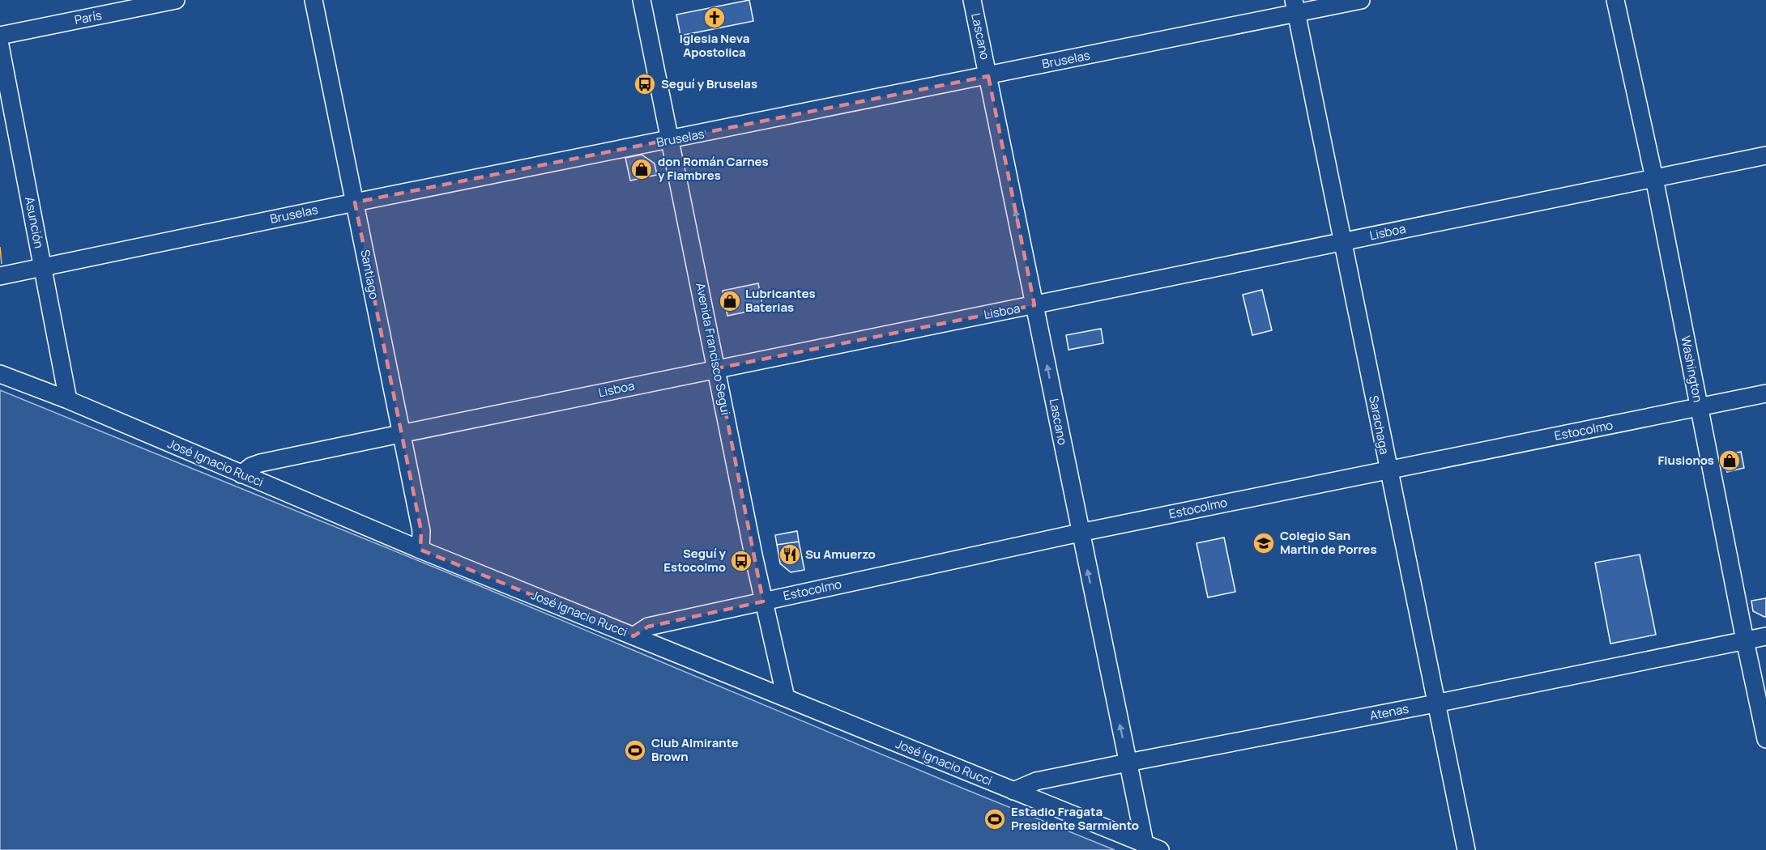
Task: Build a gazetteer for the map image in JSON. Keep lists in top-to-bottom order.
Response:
{
  "streets": {
    "street": [
      "París",
      "Lascano",
      "Bruselas",
      "Asunción",
      "Lisboa",
      "Santiago",
      "Avenida Francisco Segui",
      "Washington",
      "Sarachaga",
      "Estocolmo",
      "José Ignacio Rucci",
      "Atenas"
    ]
  },
  "crossings": [
    ["Lascano", "Bruselas"],
    ["Lascano", "Lisboa"],
    ["Lascano", "Estocolmo"],
    ["Lascano", "José Ignacio Rucci"],
    ["Lascano", "Atenas"],
    ["Bruselas", "Asunción"],
    ["Bruselas", "Santiago"],
    ["Bruselas", "Avenida Francisco Segui"],
    ["Bruselas", "Sarachaga"],
    ["Asunción", "José Ignacio Rucci"],
    ["Lisboa", "Santiago"],
    ["Lisboa", "Avenida Francisco Segui"],
    ["Lisboa", "Washington"],
    ["Lisboa", "Sarachaga"],
    ["Lisboa", "José Ignacio Rucci"],
    ["Santiago", "José Ignacio Rucci"],
    ["Avenida Francisco Segui", "Estocolmo"],
    ["Avenida Francisco Segui", "José Ignacio Rucci"],
    ["Washington", "Estocolmo"],
    ["Washington", "Atenas"],
    ["Sarachaga", "Estocolmo"],
    ["Sarachaga", "Atenas"],
    ["Estocolmo", "José Ignacio Rucci"],
    ["José Ignacio Rucci", "Atenas"]
  ],
  "one_way": ["Lascano"],
  "places": {
    "church": ["Iglesia Neva Apostolica"],
    "bus stop": ["Seguí y Bruselas", "Seguí y Estocolmo"],
    "shop": ["don Román Carnes y Fiambres", "Lubricantes Baterias", "Flusionos"],
    "school or university": ["Colegio San Martin de Porres"],
    "restaurant": ["Su Amuerzo"],
    "sports": ["Club Almirante Brown", "Estadio Fragata Presidente Sarmiento"]
  }
}
